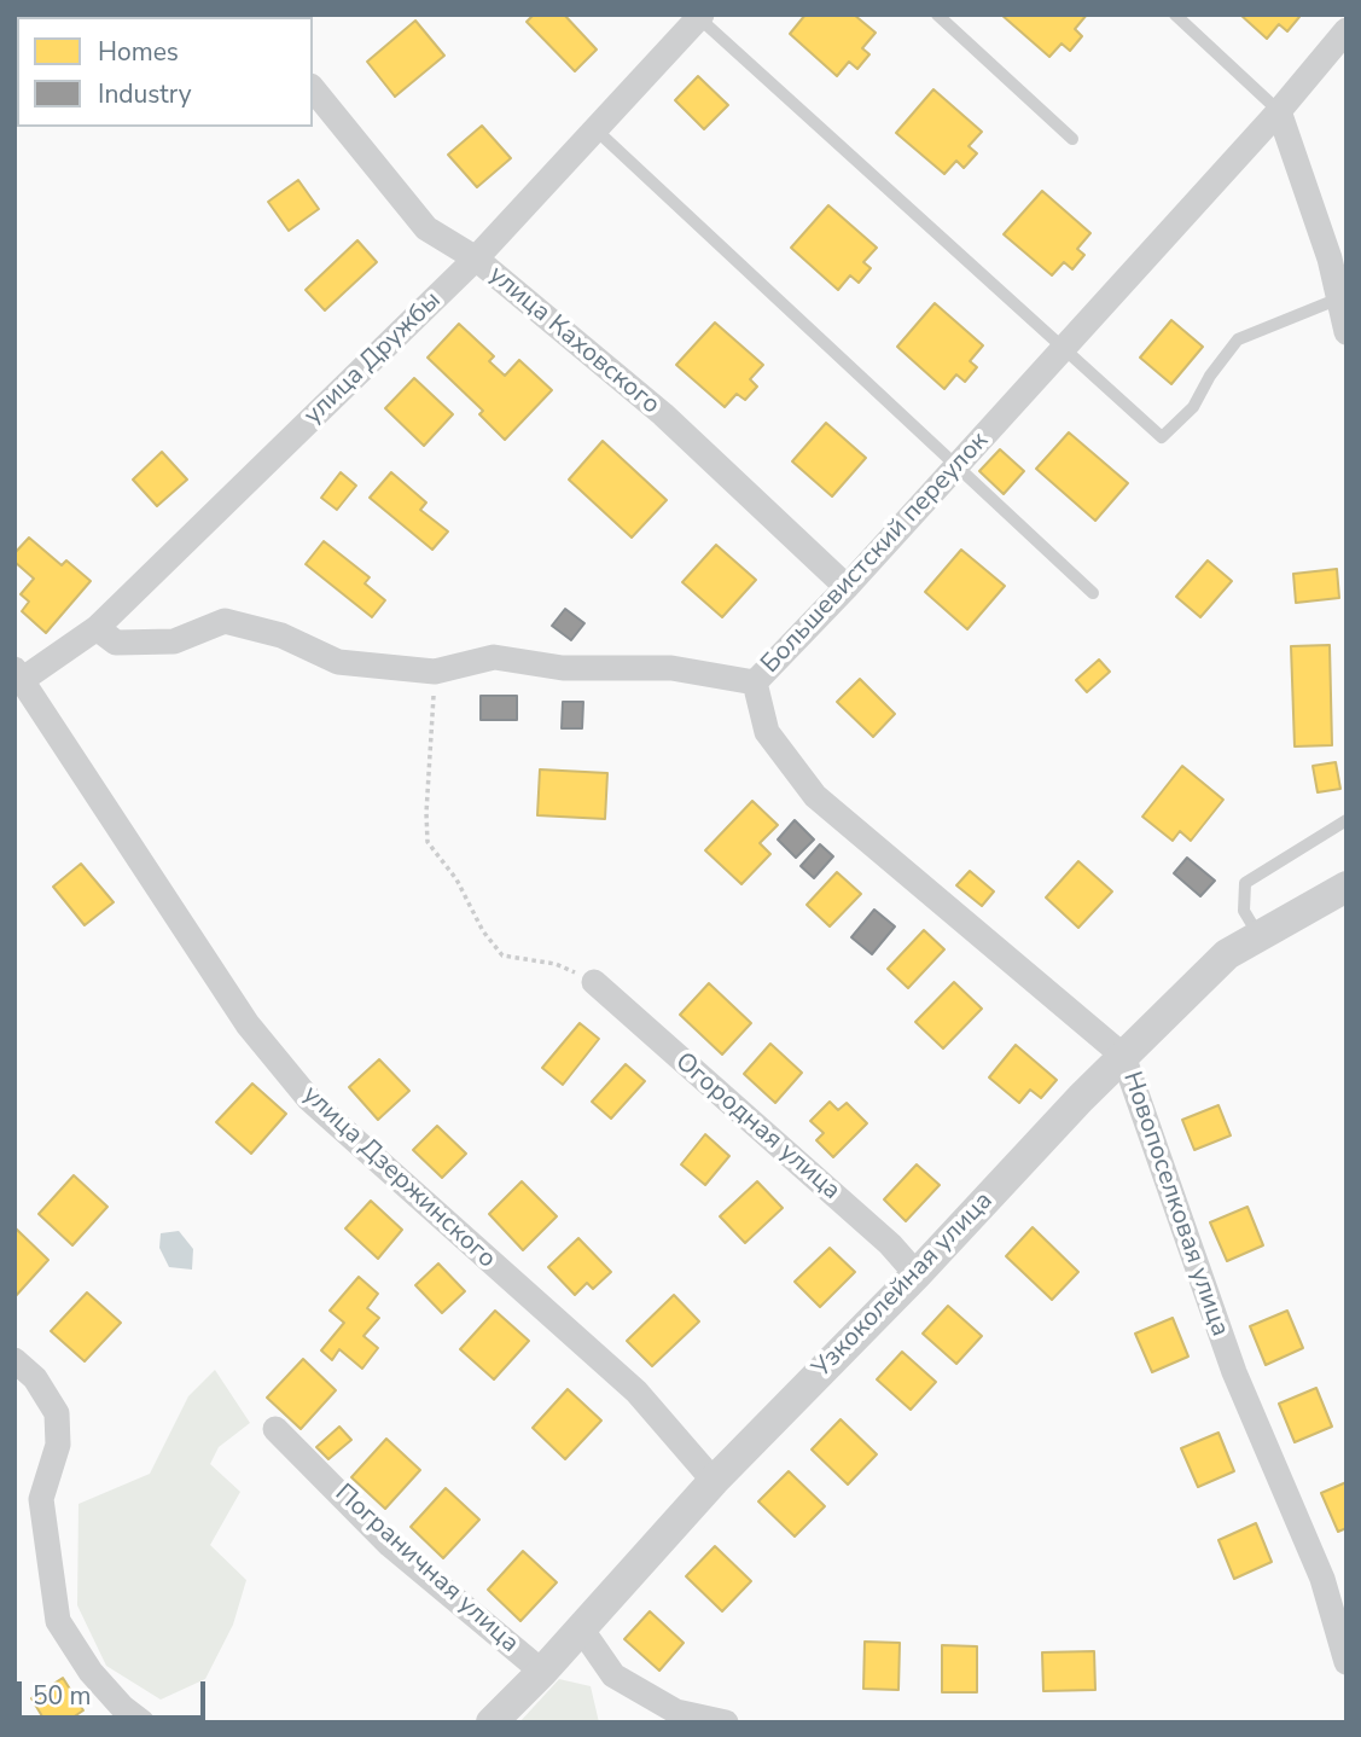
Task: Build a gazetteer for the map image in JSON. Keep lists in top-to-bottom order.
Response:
{
  "streets": {
    "street": [
      "улица Каховского",
      "улица Дружбы",
      "Большевистский переулок",
      "Огородная улица",
      "улица Дзержинского",
      "Новопоселковая улица",
      "Узкоколейная улица",
      "Пограничная улица"
    ]
  },
  "crossings": [
    ["улица Каховского", "улица Дружбы"],
    ["улица Каховского", "Большевистский переулок"],
    ["улица Дружбы", "Большевистский переулок"],
    ["улица Дружбы", "улица Дзержинского"],
    ["Большевистский переулок", "Новопоселковая улица"],
    ["Огородная улица", "Узкоколейная улица"],
    ["улица Дзержинского", "Узкоколейная улица"],
    ["Новопоселковая улица", "Узкоколейная улица"],
    ["Узкоколейная улица", "Пограничная улица"]
  ],
  "legend": ["Homes", "Industry"],
  "scale_bar": "50 m"
}
